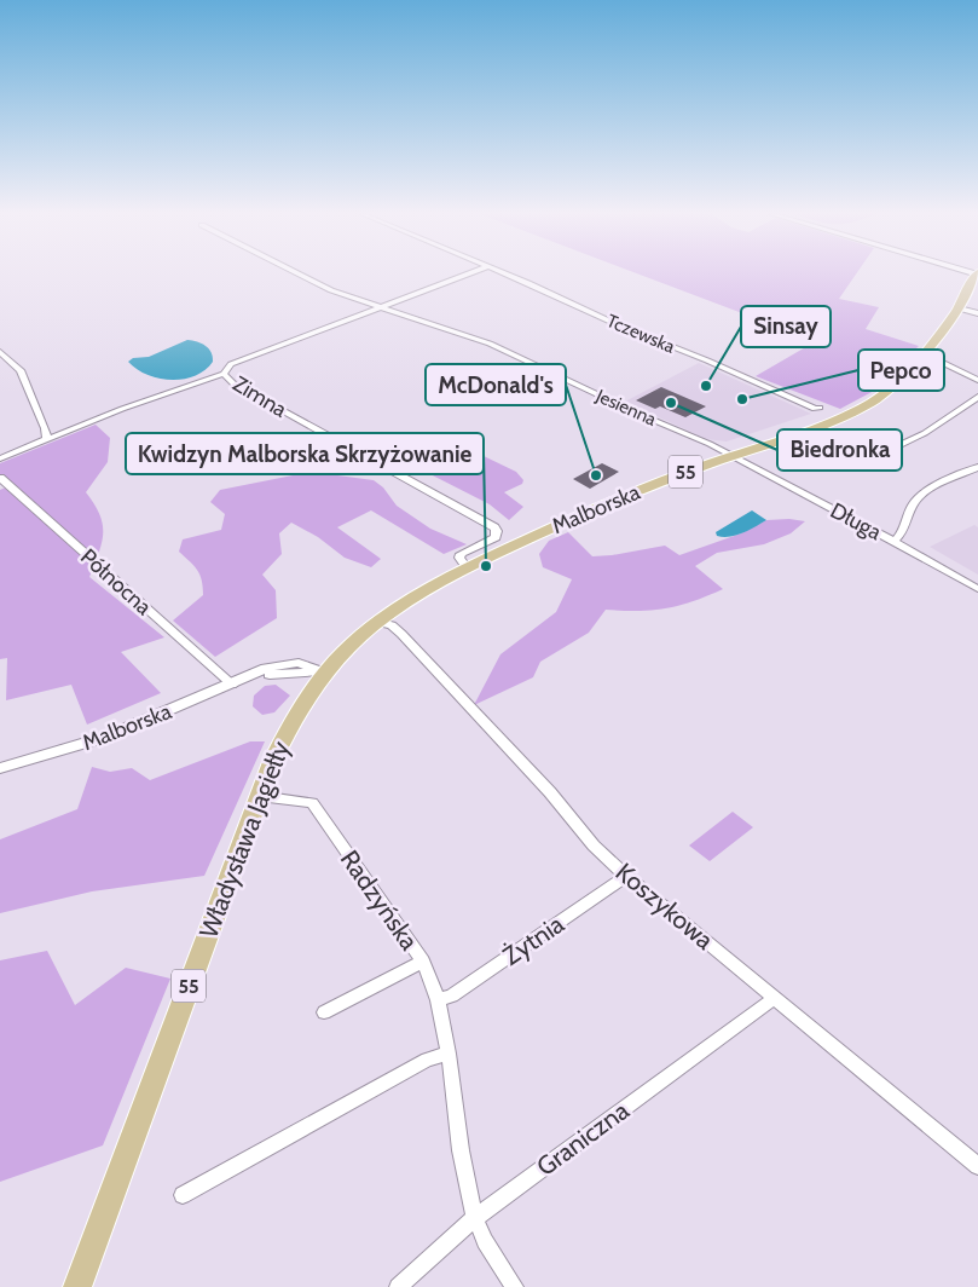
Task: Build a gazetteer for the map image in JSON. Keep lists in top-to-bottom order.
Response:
{
  "streets": {
    "main road": ["55", "Malborska", "Władysława Jagiełły"],
    "street": [
      "Tczewska",
      "Zimna",
      "Jesienna",
      "Długa",
      "Północna",
      "Radzyńska",
      "Koszykowa",
      "Żytnia",
      "Graniczna"
    ]
  },
  "crossings": [
    ["Zimna", "Jesienna"],
    ["Zimna", "Malborska"],
    ["Jesienna", "Malborska"],
    ["Jesienna", "Długa"],
    ["Malborska", "Długa"],
    ["Malborska", "Północna"],
    ["Malborska", "Władysława Jagiełły"],
    ["Malborska", "Koszykowa"],
    ["Władysława Jagiełły", "Radzyńska"],
    ["Radzyńska", "Żytnia"],
    ["Radzyńska", "Graniczna"],
    ["Koszykowa", "Żytnia"],
    ["Koszykowa", "Graniczna"]
  ],
  "places": [
    "Sinsay",
    "Pepco",
    "Biedronka",
    "McDonald's",
    "Kwidzyn Malborska Skrzyżowanie"
  ]
}
